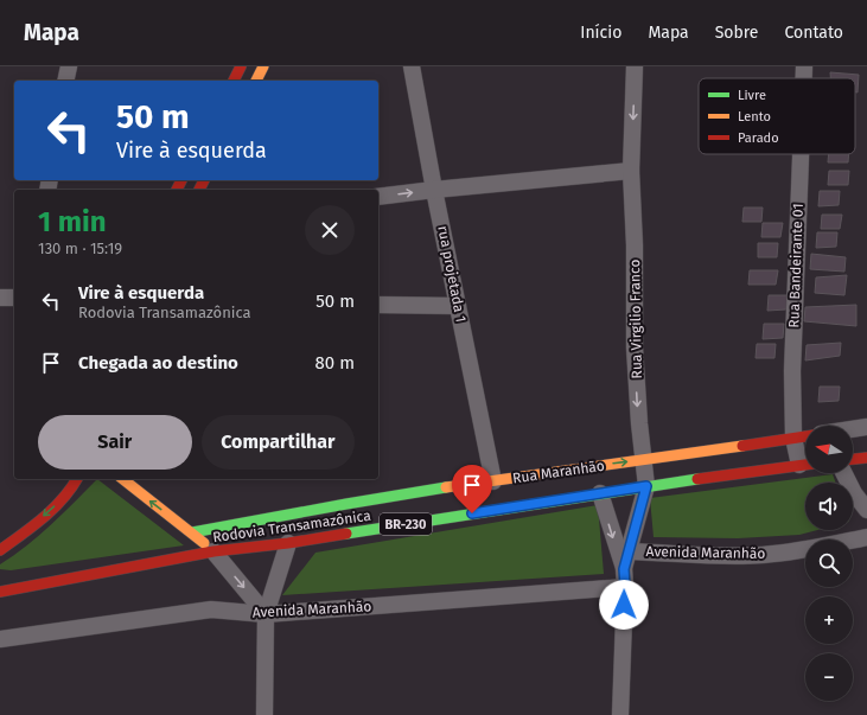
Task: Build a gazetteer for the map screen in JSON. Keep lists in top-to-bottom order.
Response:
{
  "streets": {
    "main road": ["Rua Maranhão", "BR-230", "Rodovia Transamazônica"],
    "street": [
      "Rua Bandeirante 01",
      "rua projetada 1",
      "Rua Virgilio Franco",
      "Avenida Maranhão"
    ]
  },
  "crossings": [
    ["Rua Bandeirante 01", "Rua Maranhão"],
    ["rua projetada 1", "Rua Maranhão"],
    ["Rua Virgilio Franco", "Rua Maranhão"],
    ["Rua Virgilio Franco", "Rodovia Transamazônica"],
    ["Rua Virgilio Franco", "Avenida Maranhão"]
  ],
  "one_way": ["Rua Virgilio Franco"],
  "legend": ["Livre", "Lento", "Parado"],
  "north": "left",
  "page": {
    "header": "Mapa",
    "nav": [
      "Início",
      "Mapa",
      "Sobre",
      "Contato"
    ],
    "turn": ["50 m", "Vire à esquerda"],
    "heading": ["1 min", "130 m · 15:19"],
    "list": [
      {
        "name": "Vire à esquerda",
        "note": "Rodovia Transamazônica",
        "value": "50 m"
      },
      {
        "name": "Chegada ao destino",
        "value": "80 m"
      }
    ],
    "buttons": ["Sair", "Compartilhar"],
    "map_buttons": ["+", "−"]
  }
}
